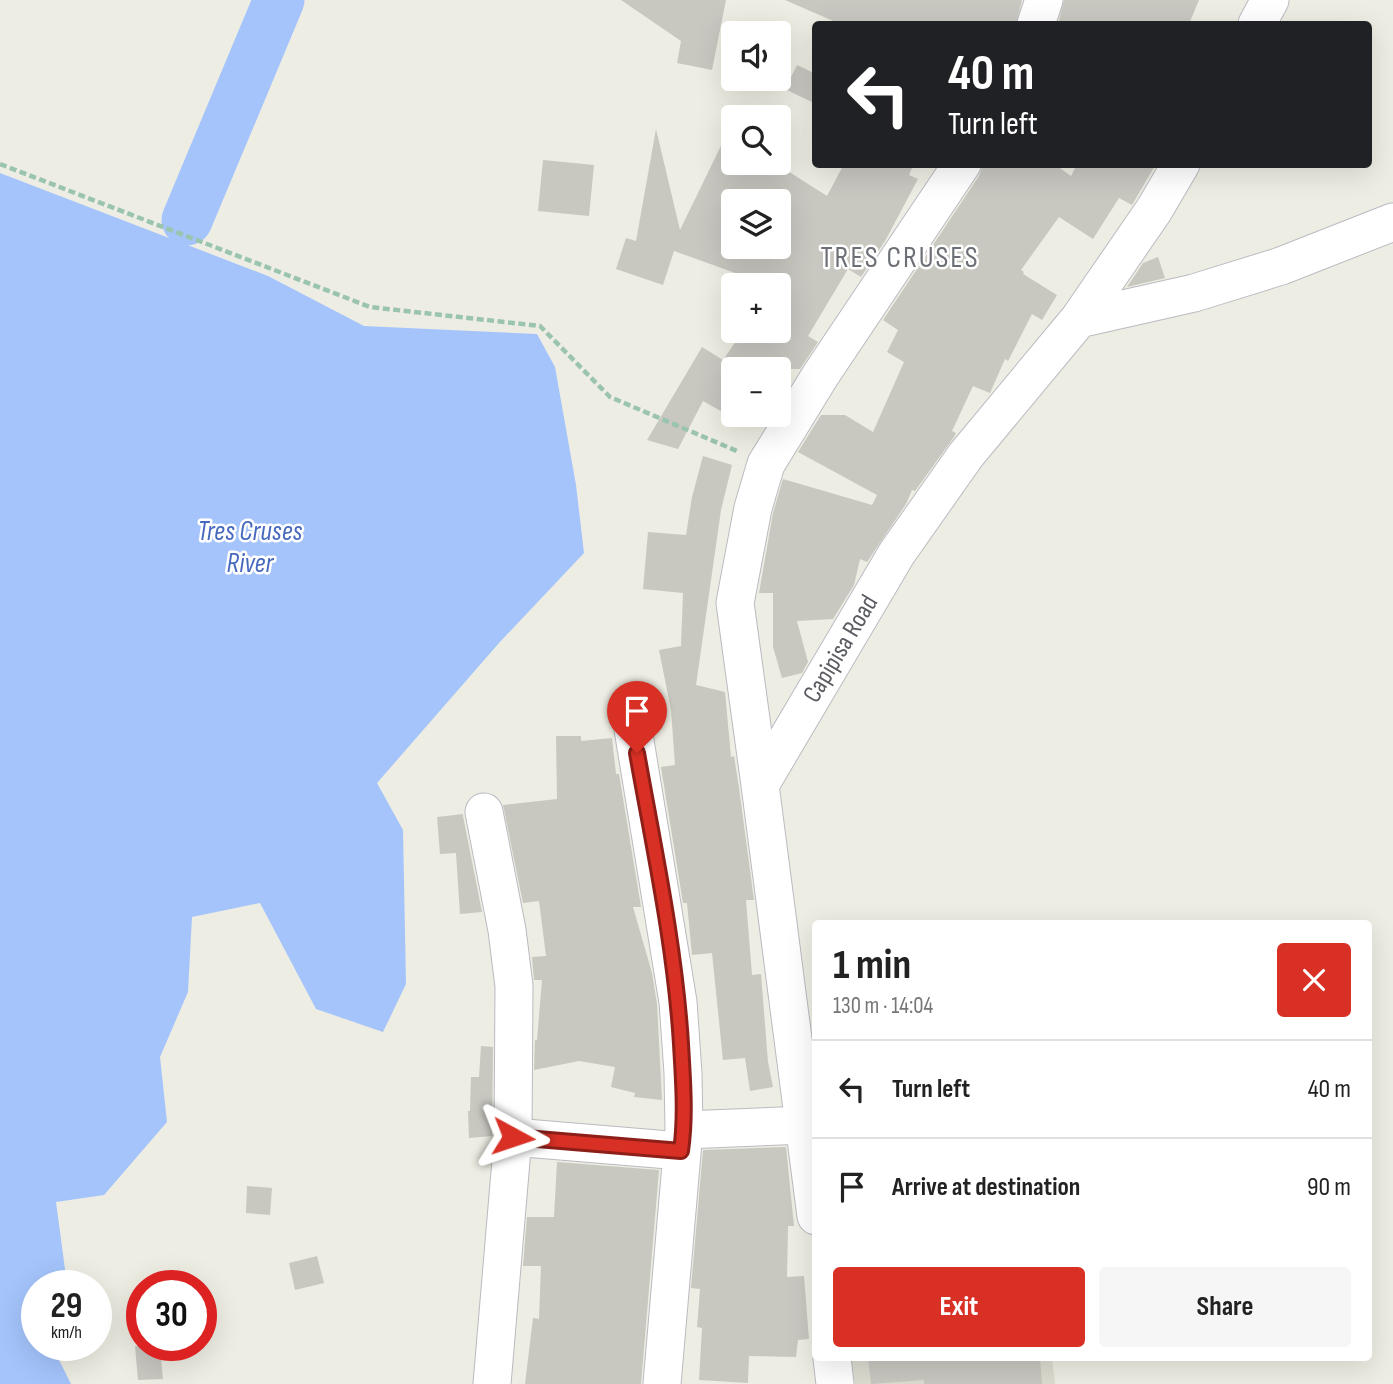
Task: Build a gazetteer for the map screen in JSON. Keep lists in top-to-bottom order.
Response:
{
  "streets": {
    "street": ["Capipisa Road"]
  },
  "districts": ["TRES CRUSES"],
  "water": ["Tres Cruses River"],
  "page": {
    "map_buttons": ["+", "−"],
    "turn": ["40 m", "Turn left"],
    "heading": ["1 min", "130 m · 14:04"],
    "list": [
      {
        "name": "Turn left",
        "value": "40 m"
      },
      {
        "name": "Arrive at destination",
        "value": "90 m"
      }
    ],
    "buttons": ["Exit", "Share"],
    "speed": "29 km/h",
    "limit": "30"
  }
}
